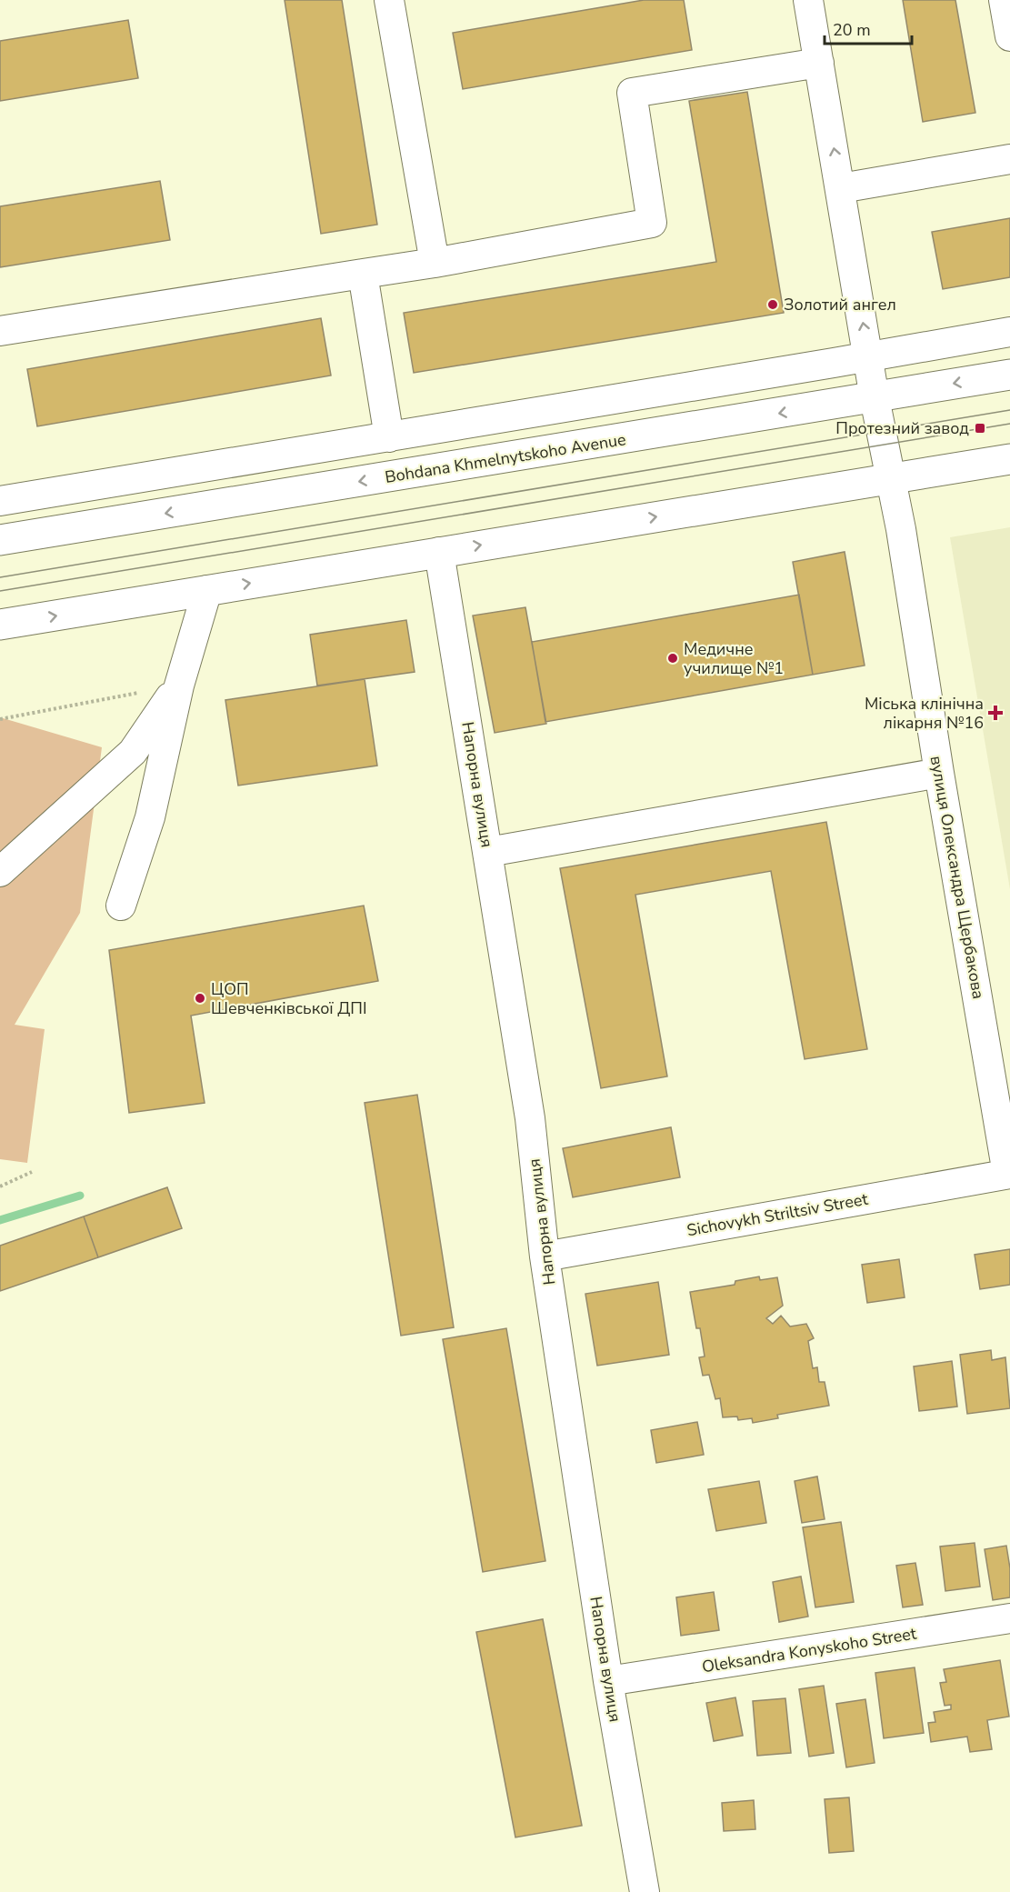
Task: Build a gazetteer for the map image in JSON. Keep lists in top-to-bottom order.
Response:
{
  "streets": {
    "main road": ["Bohdana Khmelnytskoho Avenue"],
    "street": [
      "Напорна вулиця",
      "вулиця Олександра Щербакова",
      "Sichovykh Striltsiv Street",
      "Oleksandra Konyskoho Street"
    ]
  },
  "crossings": [
    ["Bohdana Khmelnytskoho Avenue", "вулиця Олександра Щербакова"],
    ["Напорна вулиця", "Sichovykh Striltsiv Street"],
    ["Напорна вулиця", "Oleksandra Konyskoho Street"],
    ["вулиця Олександра Щербакова", "Sichovykh Striltsiv Street"]
  ],
  "places": {
    "other": ["Золотий ангел", "Медичне училище №1", "ЦОП Шевченківської ДПІ"],
    "transit": ["Протезний завод"],
    "health": ["Міська клінічна лікарня №16"]
  },
  "scale_bar": "20 m"
}
